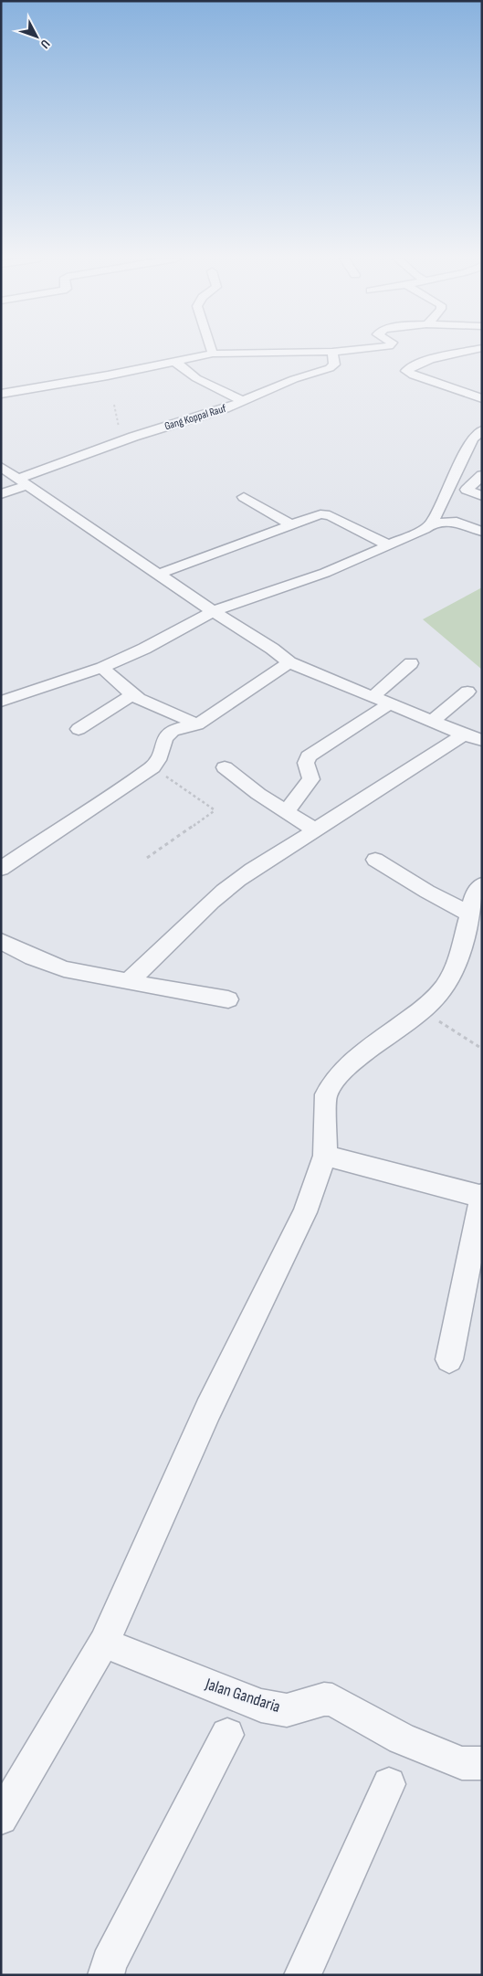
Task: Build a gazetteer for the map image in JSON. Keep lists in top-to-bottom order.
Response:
{
  "streets": {
    "street": ["Gang Koppal Rauf", "Jalan Gandaria"]
  },
  "north": "bottom right"
}
